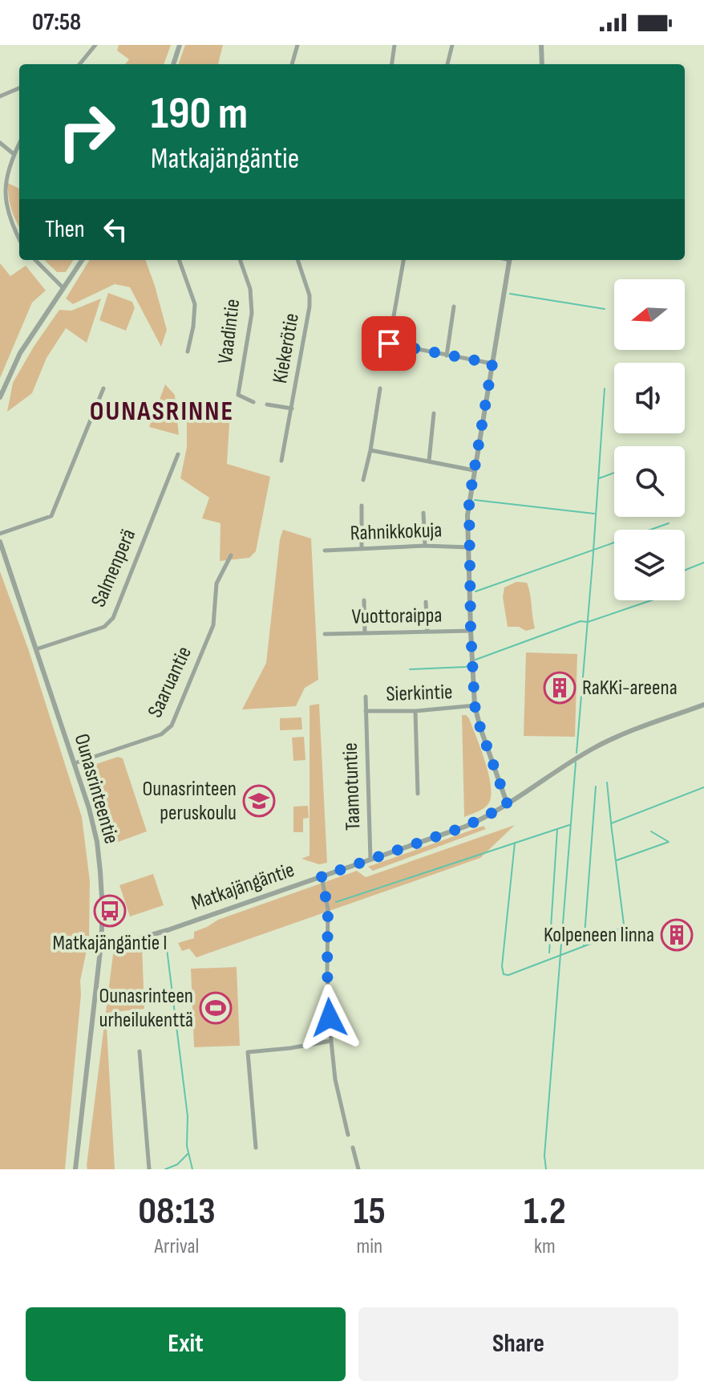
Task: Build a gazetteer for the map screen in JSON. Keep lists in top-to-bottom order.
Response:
{
  "streets": {
    "street": [
      "Vaadintie",
      "Kiekerötie",
      "Rahnikkokuja",
      "Salmenperä",
      "Vuottoraippa",
      "Saaruantie",
      "Sierkintie",
      "Taamotuntie",
      "Ounasrinteentie",
      "Matkajängäntie"
    ]
  },
  "crossings": [
    ["Salmenperä", "Ounasrinteentie"],
    ["Saaruantie", "Ounasrinteentie"],
    ["Sierkintie", "Taamotuntie"],
    ["Taamotuntie", "Matkajängäntie"],
    ["Ounasrinteentie", "Matkajängäntie"]
  ],
  "districts": ["OUNASRINNE"],
  "places": {
    "building": ["RaKKi-areena", "Kolpeneen linna"],
    "school or university": ["Ounasrinteen peruskoulu"],
    "bus stop": ["Matkajängäntie I"],
    "sports": ["Ounasrinteen urheilukenttä"]
  },
  "north": "left",
  "page": {
    "status": "07:58",
    "turn": ["190 m", "Matkajängäntie"],
    "then": "Then",
    "eta": [
      "08:13",
      "Arrival",
      "15",
      "min",
      "1.2",
      "km"
    ],
    "buttons": ["Exit", "Share"]
  }
}
